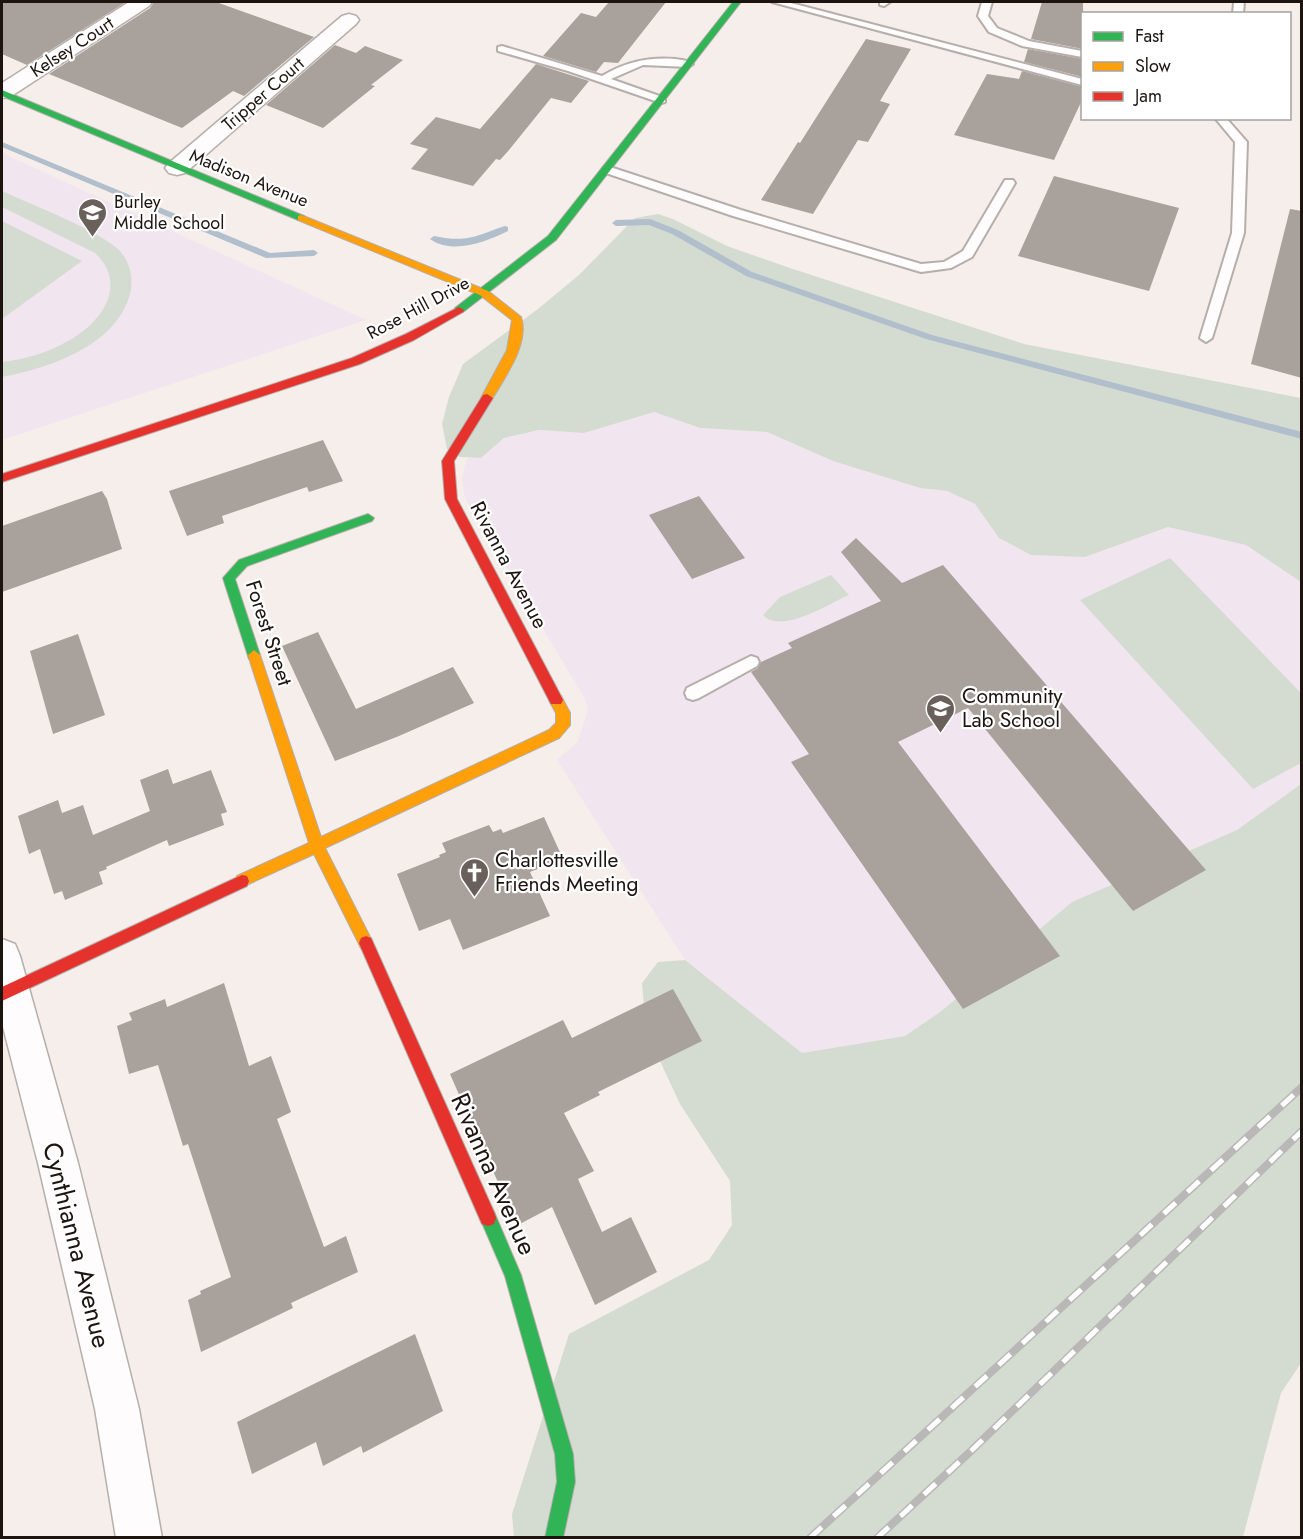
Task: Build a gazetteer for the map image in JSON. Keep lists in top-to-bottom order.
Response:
{
  "streets": {
    "street": [
      "Kelsey Court",
      "Tripper Court",
      "Madison Avenue",
      "Rose Hill Drive",
      "Rivanna Avenue",
      "Forest Street",
      "Cynthianna Avenue"
    ]
  },
  "crossings": [
    ["Kelsey Court", "Madison Avenue"],
    ["Tripper Court", "Madison Avenue"],
    ["Madison Avenue", "Rose Hill Drive"],
    ["Madison Avenue", "Rivanna Avenue"],
    ["Rose Hill Drive", "Rivanna Avenue"],
    ["Rivanna Avenue", "Forest Street"]
  ],
  "places": {
    "school or university": ["Burley Middle School", "Community Lab School"],
    "church": ["Charlottesville Friends Meeting"]
  },
  "legend": ["Fast", "Slow", "Jam"]
}
